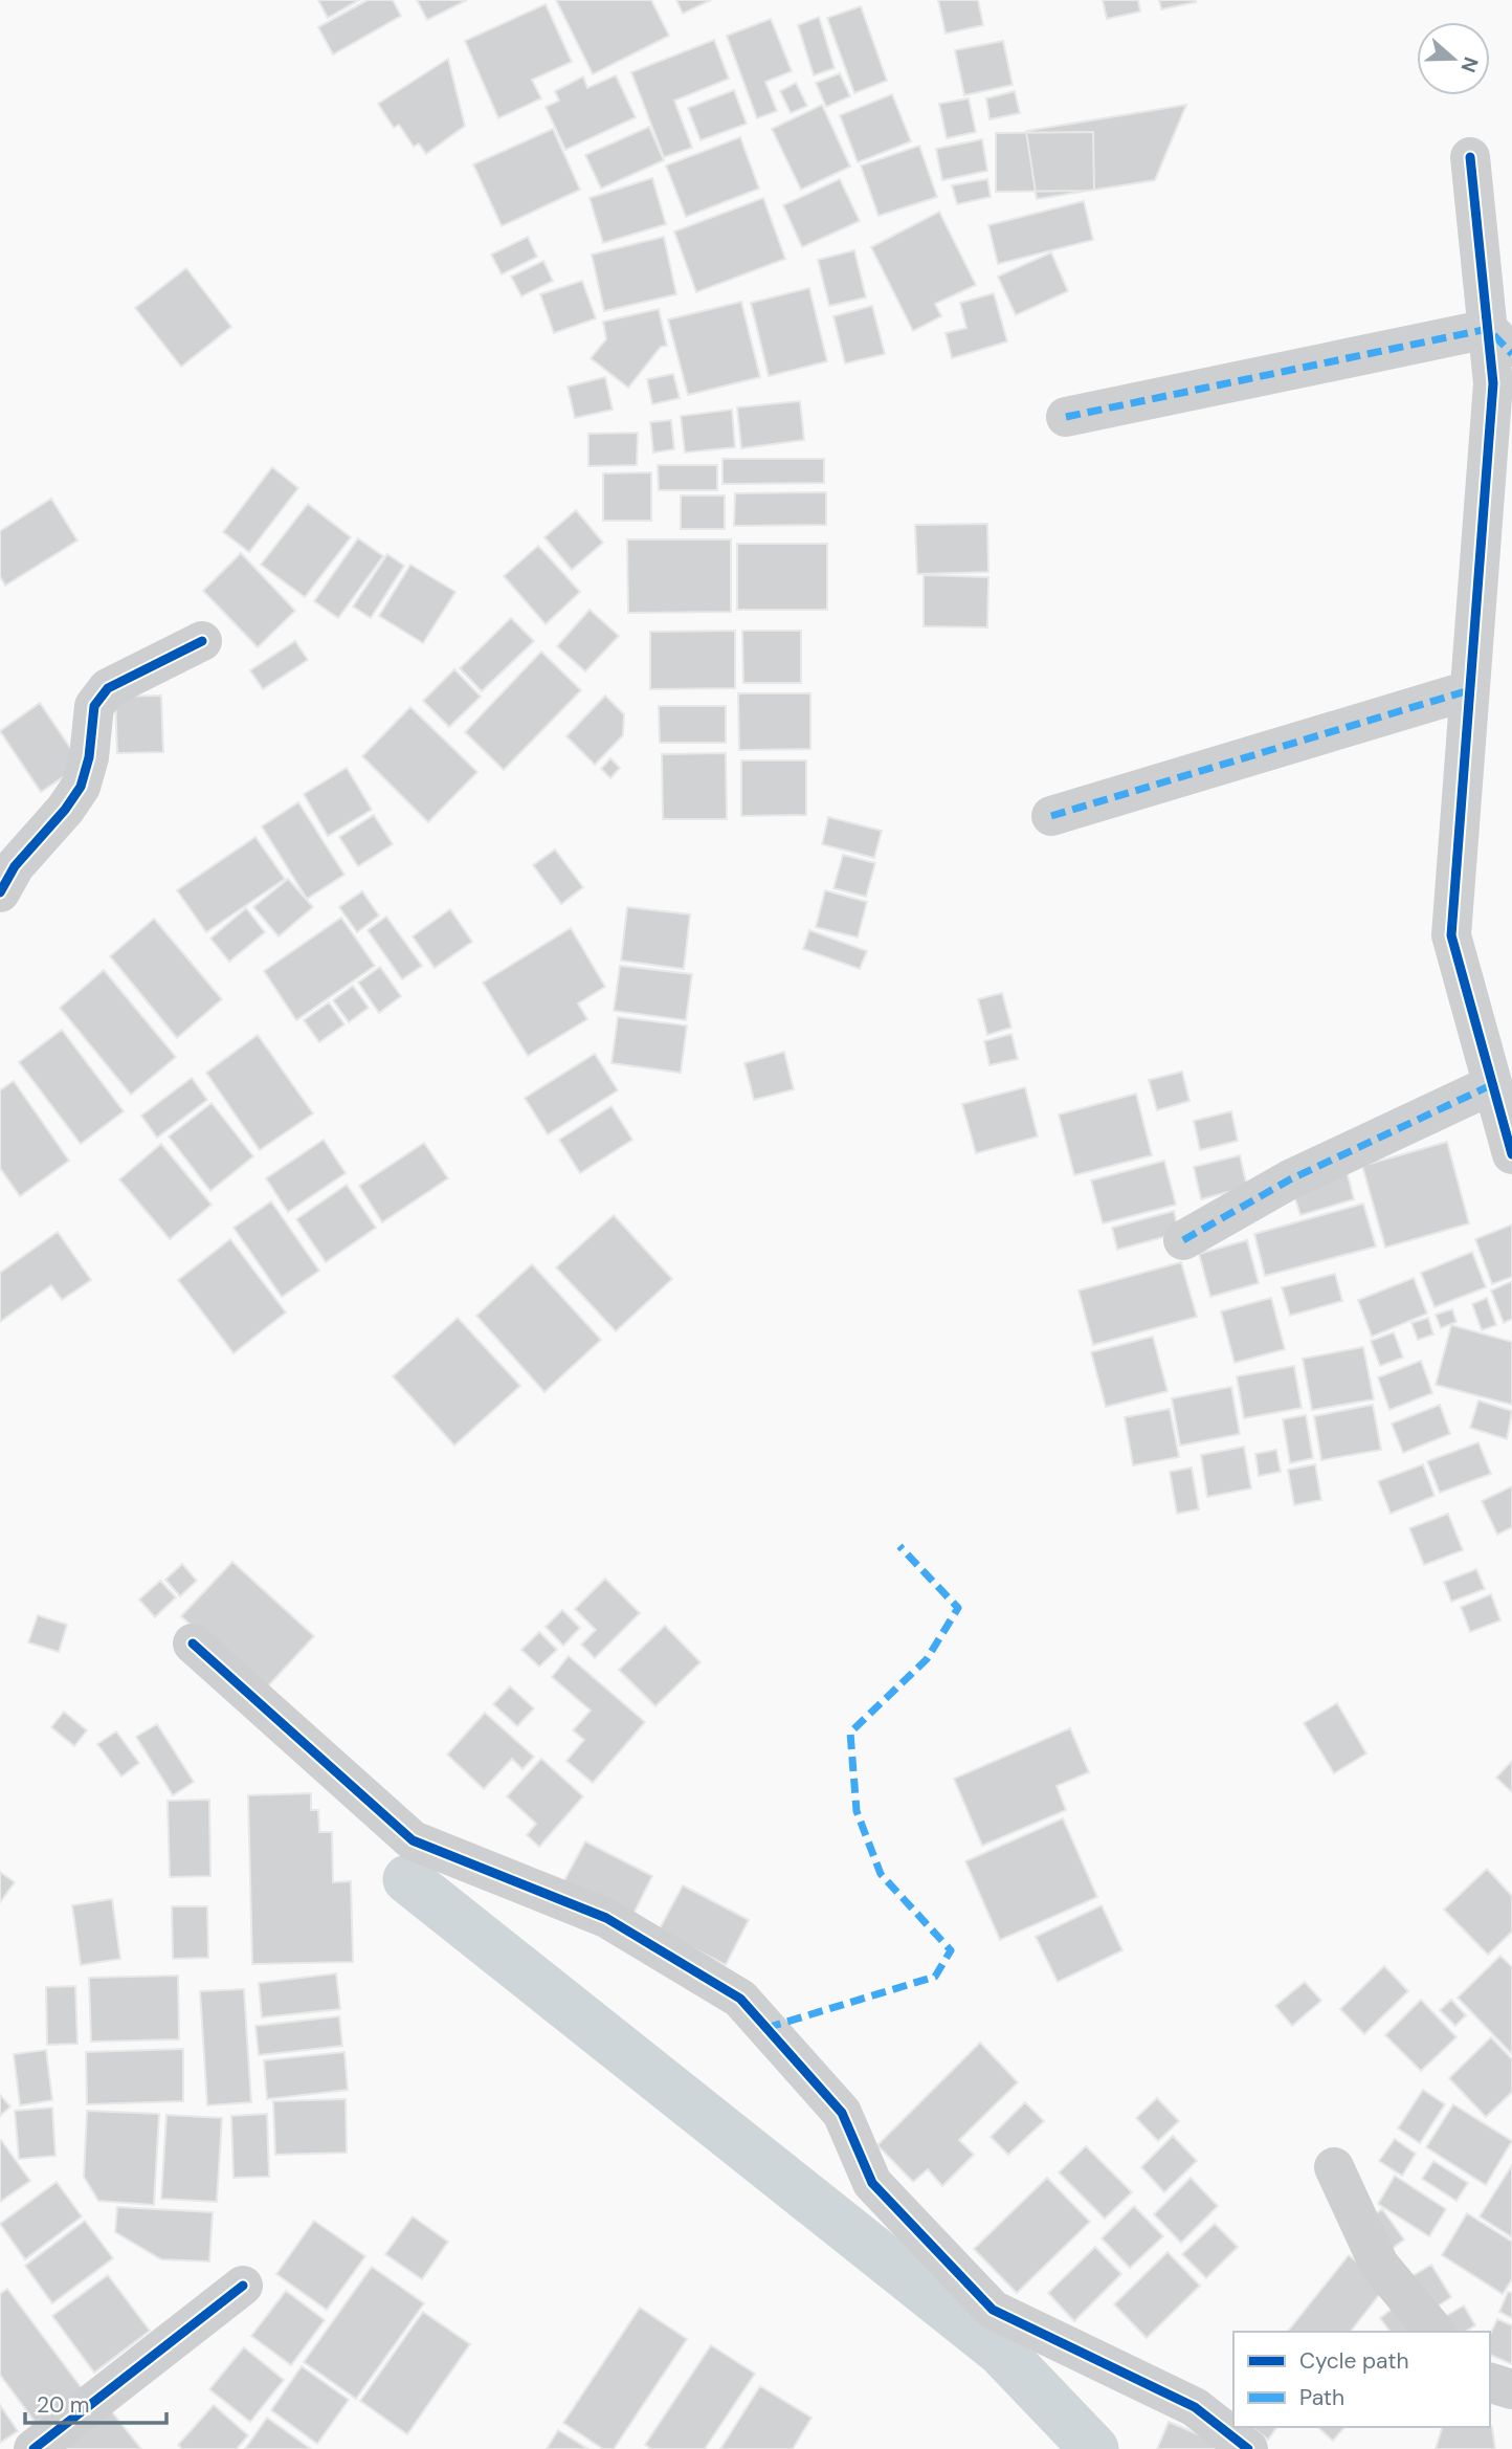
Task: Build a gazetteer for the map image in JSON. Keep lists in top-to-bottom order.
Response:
{
  "legend": ["Cycle path", "Path"],
  "scale_bar": "20 m",
  "north": "right"
}
